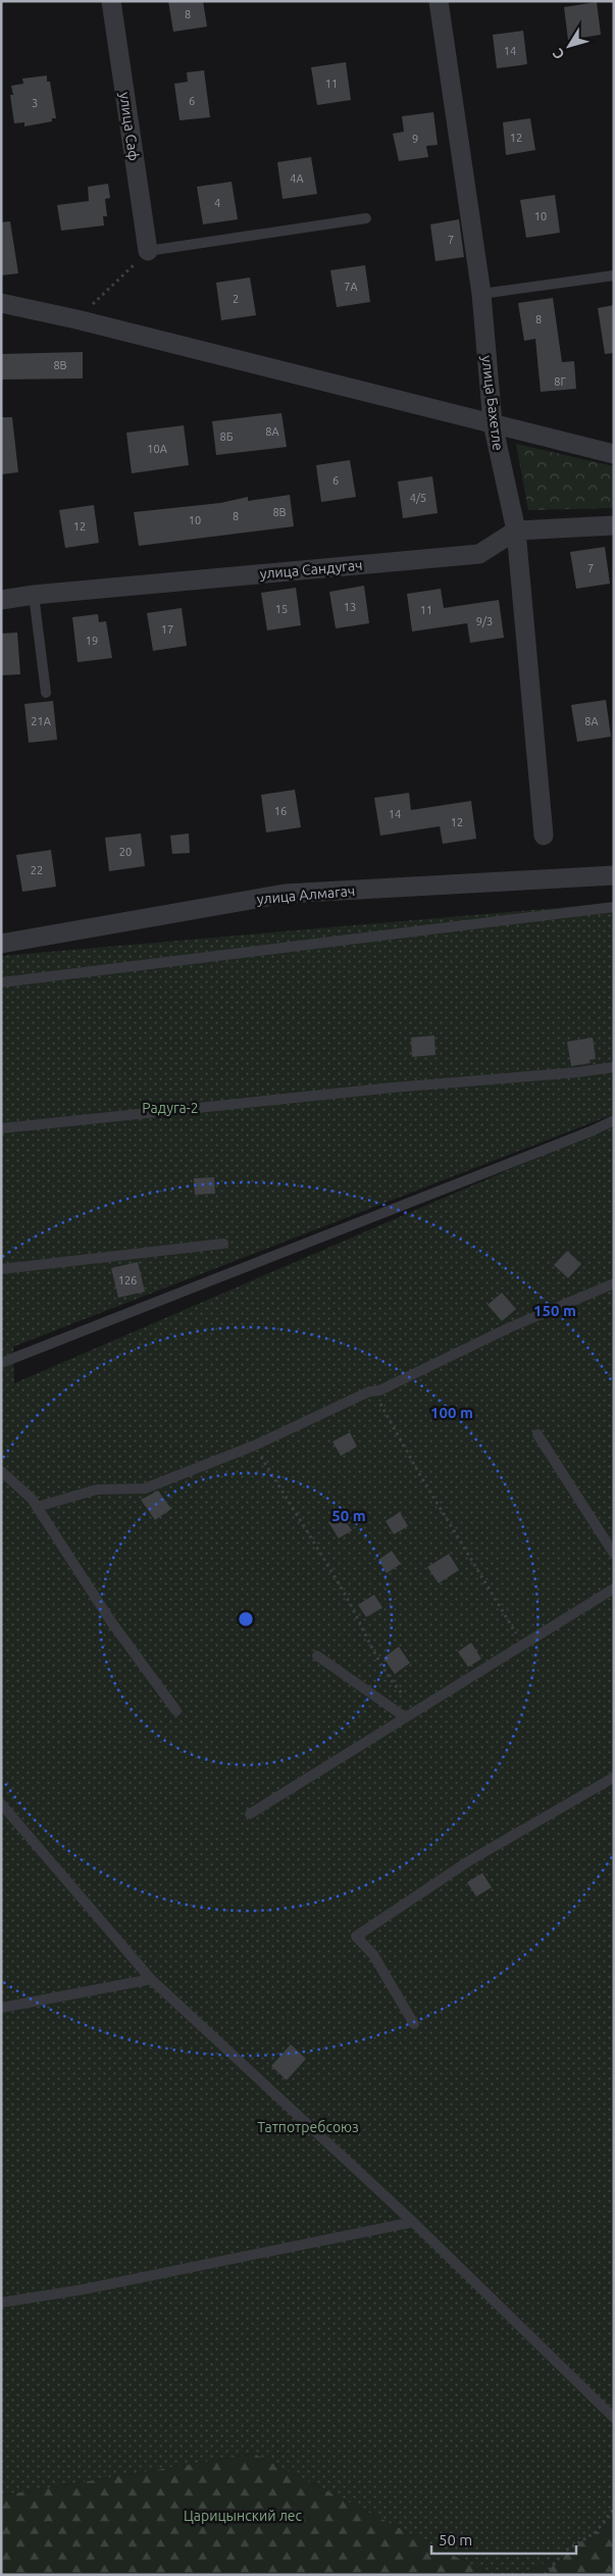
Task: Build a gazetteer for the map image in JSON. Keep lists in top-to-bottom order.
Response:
{
  "streets": {
    "street": [
      "улица Саф",
      "улица Бахетле",
      "улица Сандугач",
      "улица Алмагач"
    ]
  },
  "crossings": [
    ["улица Бахетле", "улица Сандугач"]
  ],
  "parks": ["Радуга-2", "Татпотребсоюз", "Царицынский лес"],
  "house_numbers": [
    "8",
    "14",
    "11",
    "6",
    "3",
    "12",
    "9",
    "4А",
    "4",
    "10",
    "7",
    "7А",
    "2",
    "8",
    "8В",
    "8Г",
    "8А",
    "8Б",
    "10А",
    "6",
    "4/5",
    "8В",
    "8",
    "10",
    "12",
    "7",
    "13",
    "15",
    "11",
    "9/3",
    "17",
    "19",
    "21А",
    "8А",
    "16",
    "14",
    "12",
    "20",
    "22",
    "126"
  ],
  "scale_bar": "50 m",
  "north": "bottom left",
  "rings": ["150 m", "100 m", "50 m"]
}
